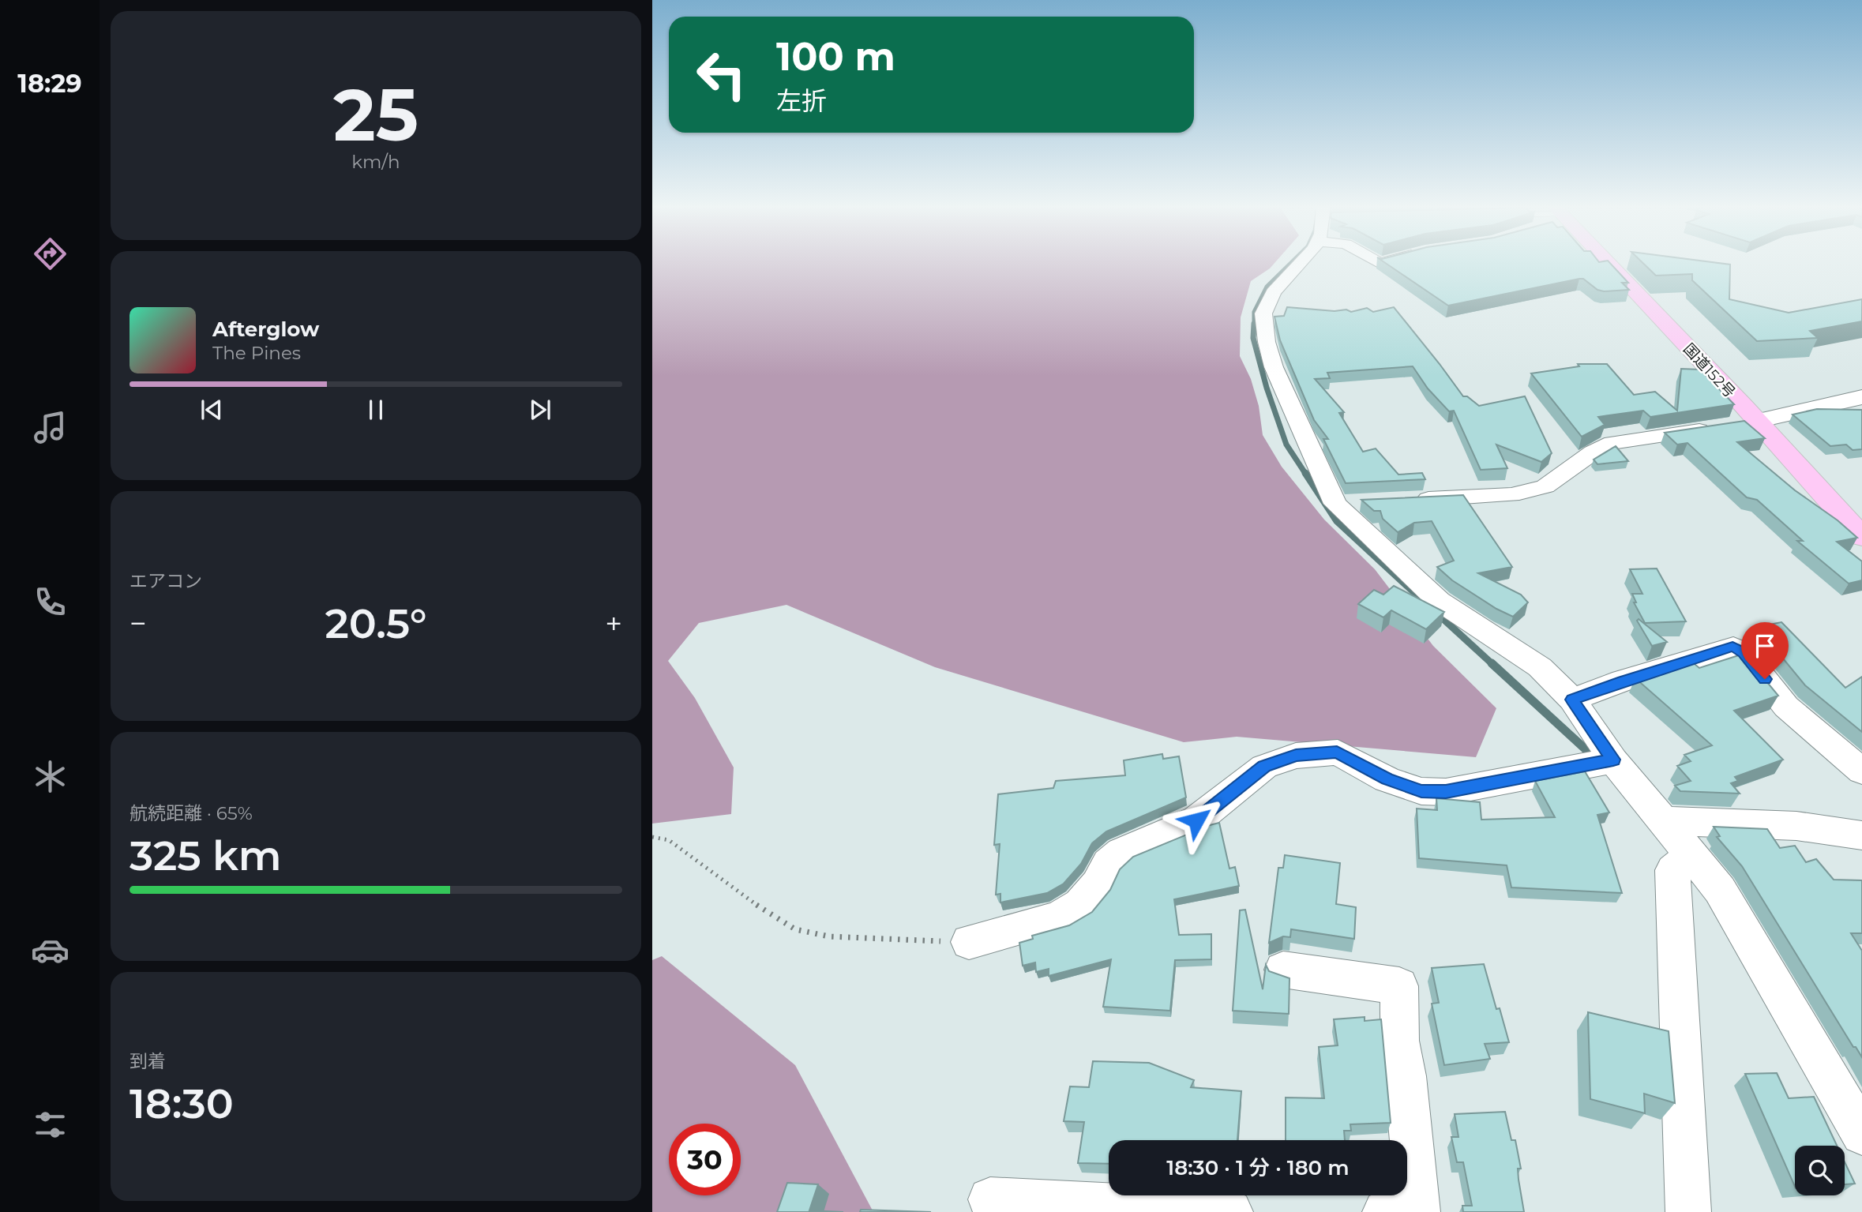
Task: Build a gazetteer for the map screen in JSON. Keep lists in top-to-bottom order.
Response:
{
  "streets": {
    "highway": ["国道152号"]
  },
  "page": {
    "tabs": "18:29",
    "tile": [
      ["25", "km/h"],
      "エアコン",
      ["航続距離 · 65%", "325 km"],
      ["到着", "18:30"]
    ],
    "turn": ["100 m", "左折"],
    "song": ["Afterglow", "The Pines"],
    "heat": ["−", "20.5°", "+"],
    "limit": "30",
    "trip": "18:30 · 1 分 · 180 m"
  }
}
